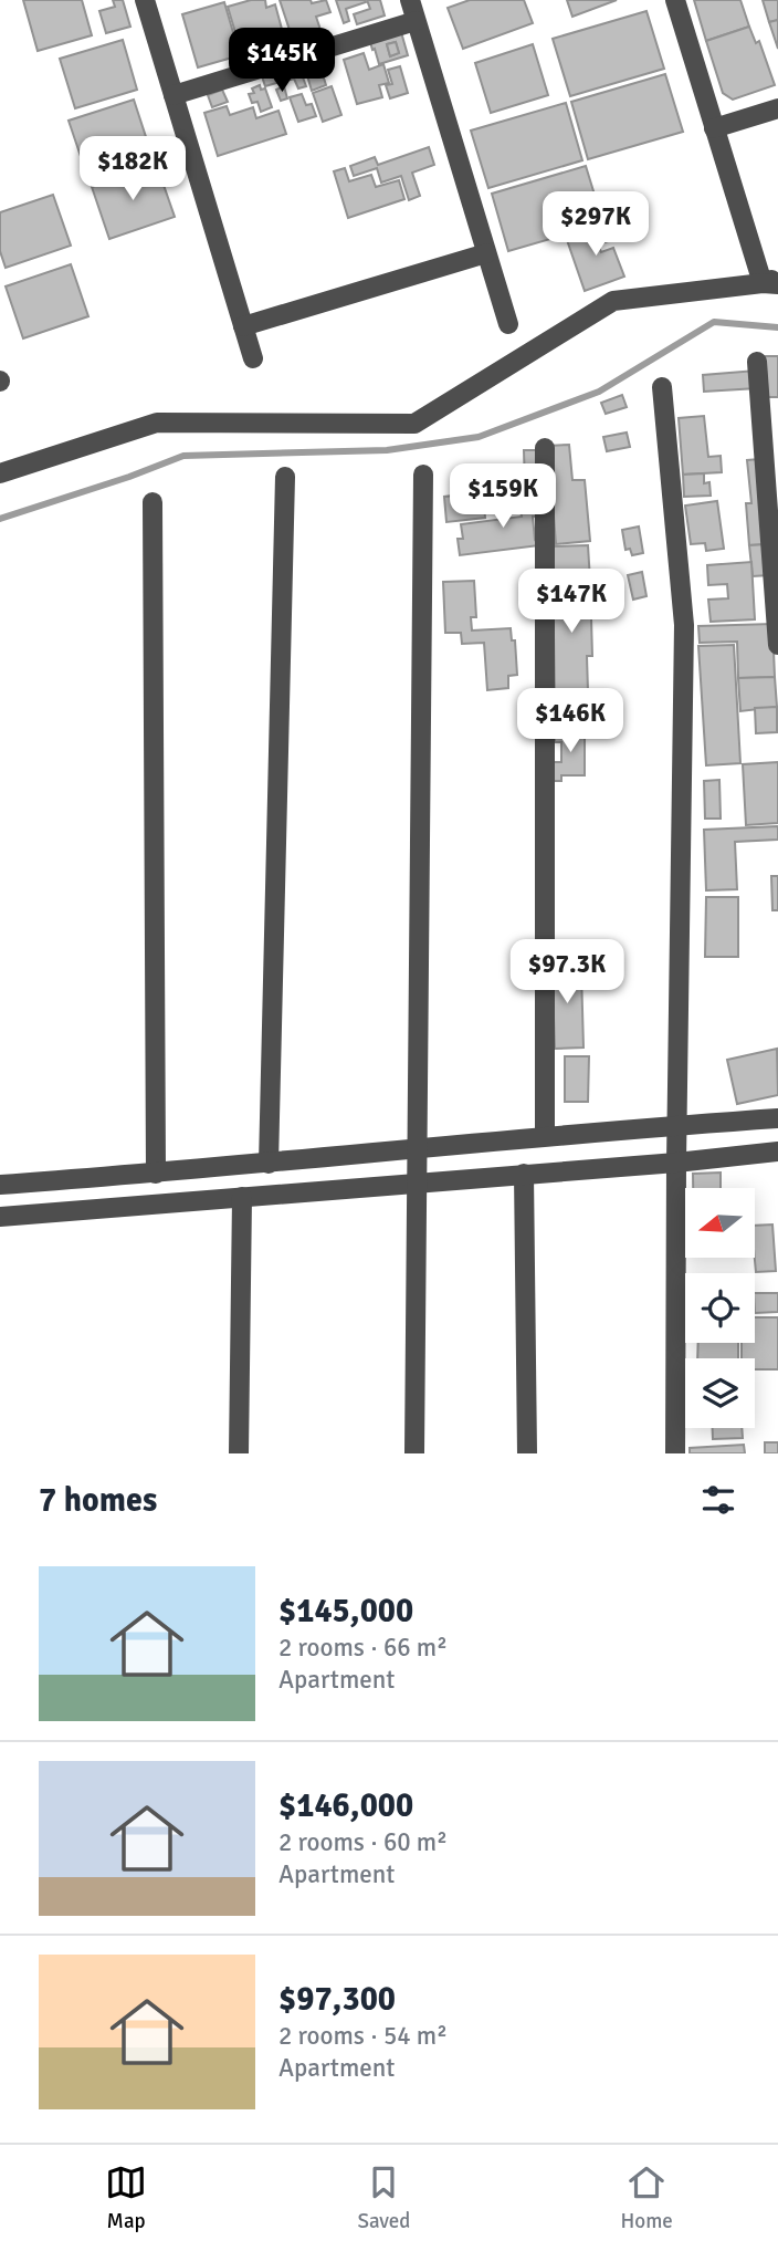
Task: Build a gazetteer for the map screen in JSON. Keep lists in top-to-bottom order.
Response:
{
  "north": "left",
  "page": {
    "price": [
      "$145K",
      "$182K",
      "$297K",
      "$159K",
      "$147K",
      "$146K",
      "$97.3K"
    ],
    "heading": "7 homes",
    "list": [
      {
        "name": "$145,000",
        "note": "2 rooms · 66 m² · Apartment"
      },
      {
        "name": "$146,000",
        "note": "2 rooms · 60 m² · Apartment"
      },
      {
        "name": "$97,300",
        "note": "2 rooms · 54 m² · Apartment"
      }
    ],
    "tabs": ["Map", "Saved", "Home"]
  }
}
